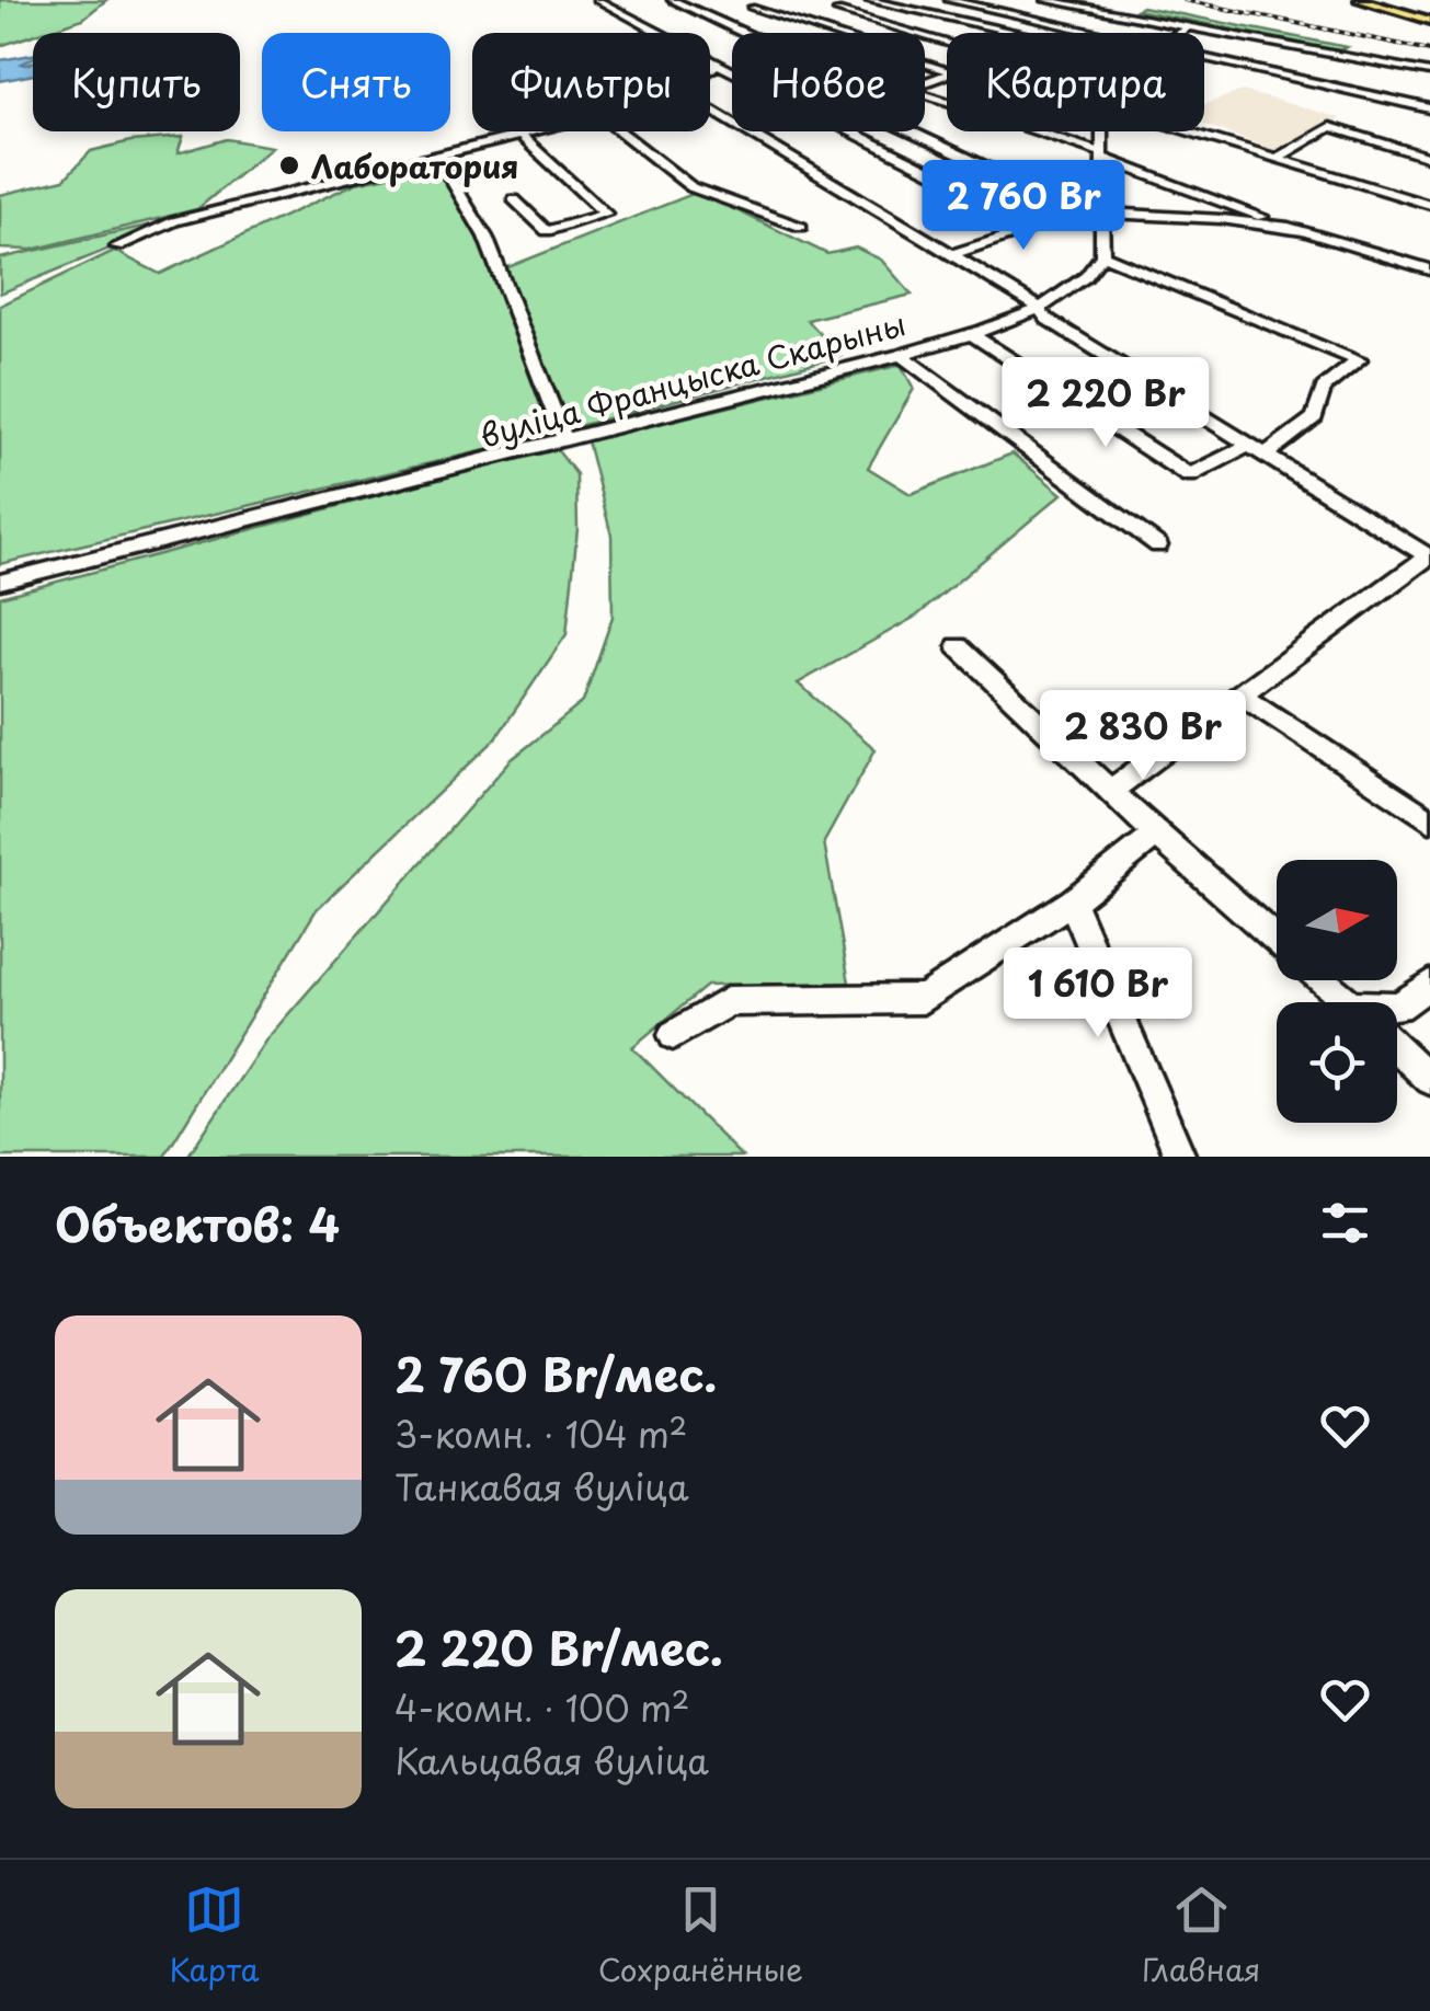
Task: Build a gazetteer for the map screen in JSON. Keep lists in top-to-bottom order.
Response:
{
  "streets": {
    "street": ["вуліца Францыска Скарыны"]
  },
  "places": ["Лаборатория"],
  "north": "right",
  "page": {
    "chip": [
      "Купить",
      "Снять",
      "Фильтры",
      "Новое",
      "Квартира"
    ],
    "price": [
      "2 760 Br",
      "2 220 Br",
      "2 830 Br",
      "1 610 Br"
    ],
    "heading": "Объектов: 4",
    "list": [
      {
        "name": "2 760 Br/мес.",
        "note": "3-комн. · 104 m² · Танкавая вуліца"
      },
      {
        "name": "2 220 Br/мес.",
        "note": "4-комн. · 100 m² · Кальцавая вуліца"
      }
    ],
    "tabs": ["Карта", "Сохранённые", "Главная"]
  }
}
